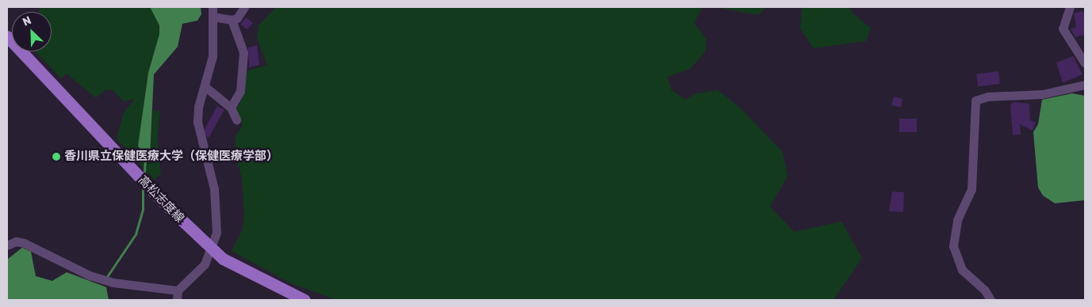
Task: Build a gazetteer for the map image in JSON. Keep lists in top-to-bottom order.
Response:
{
  "streets": {
    "main road": ["高松志度線"]
  },
  "places": ["香川県立保健医療大学（保健医療学部）"],
  "north": "top left"
}
